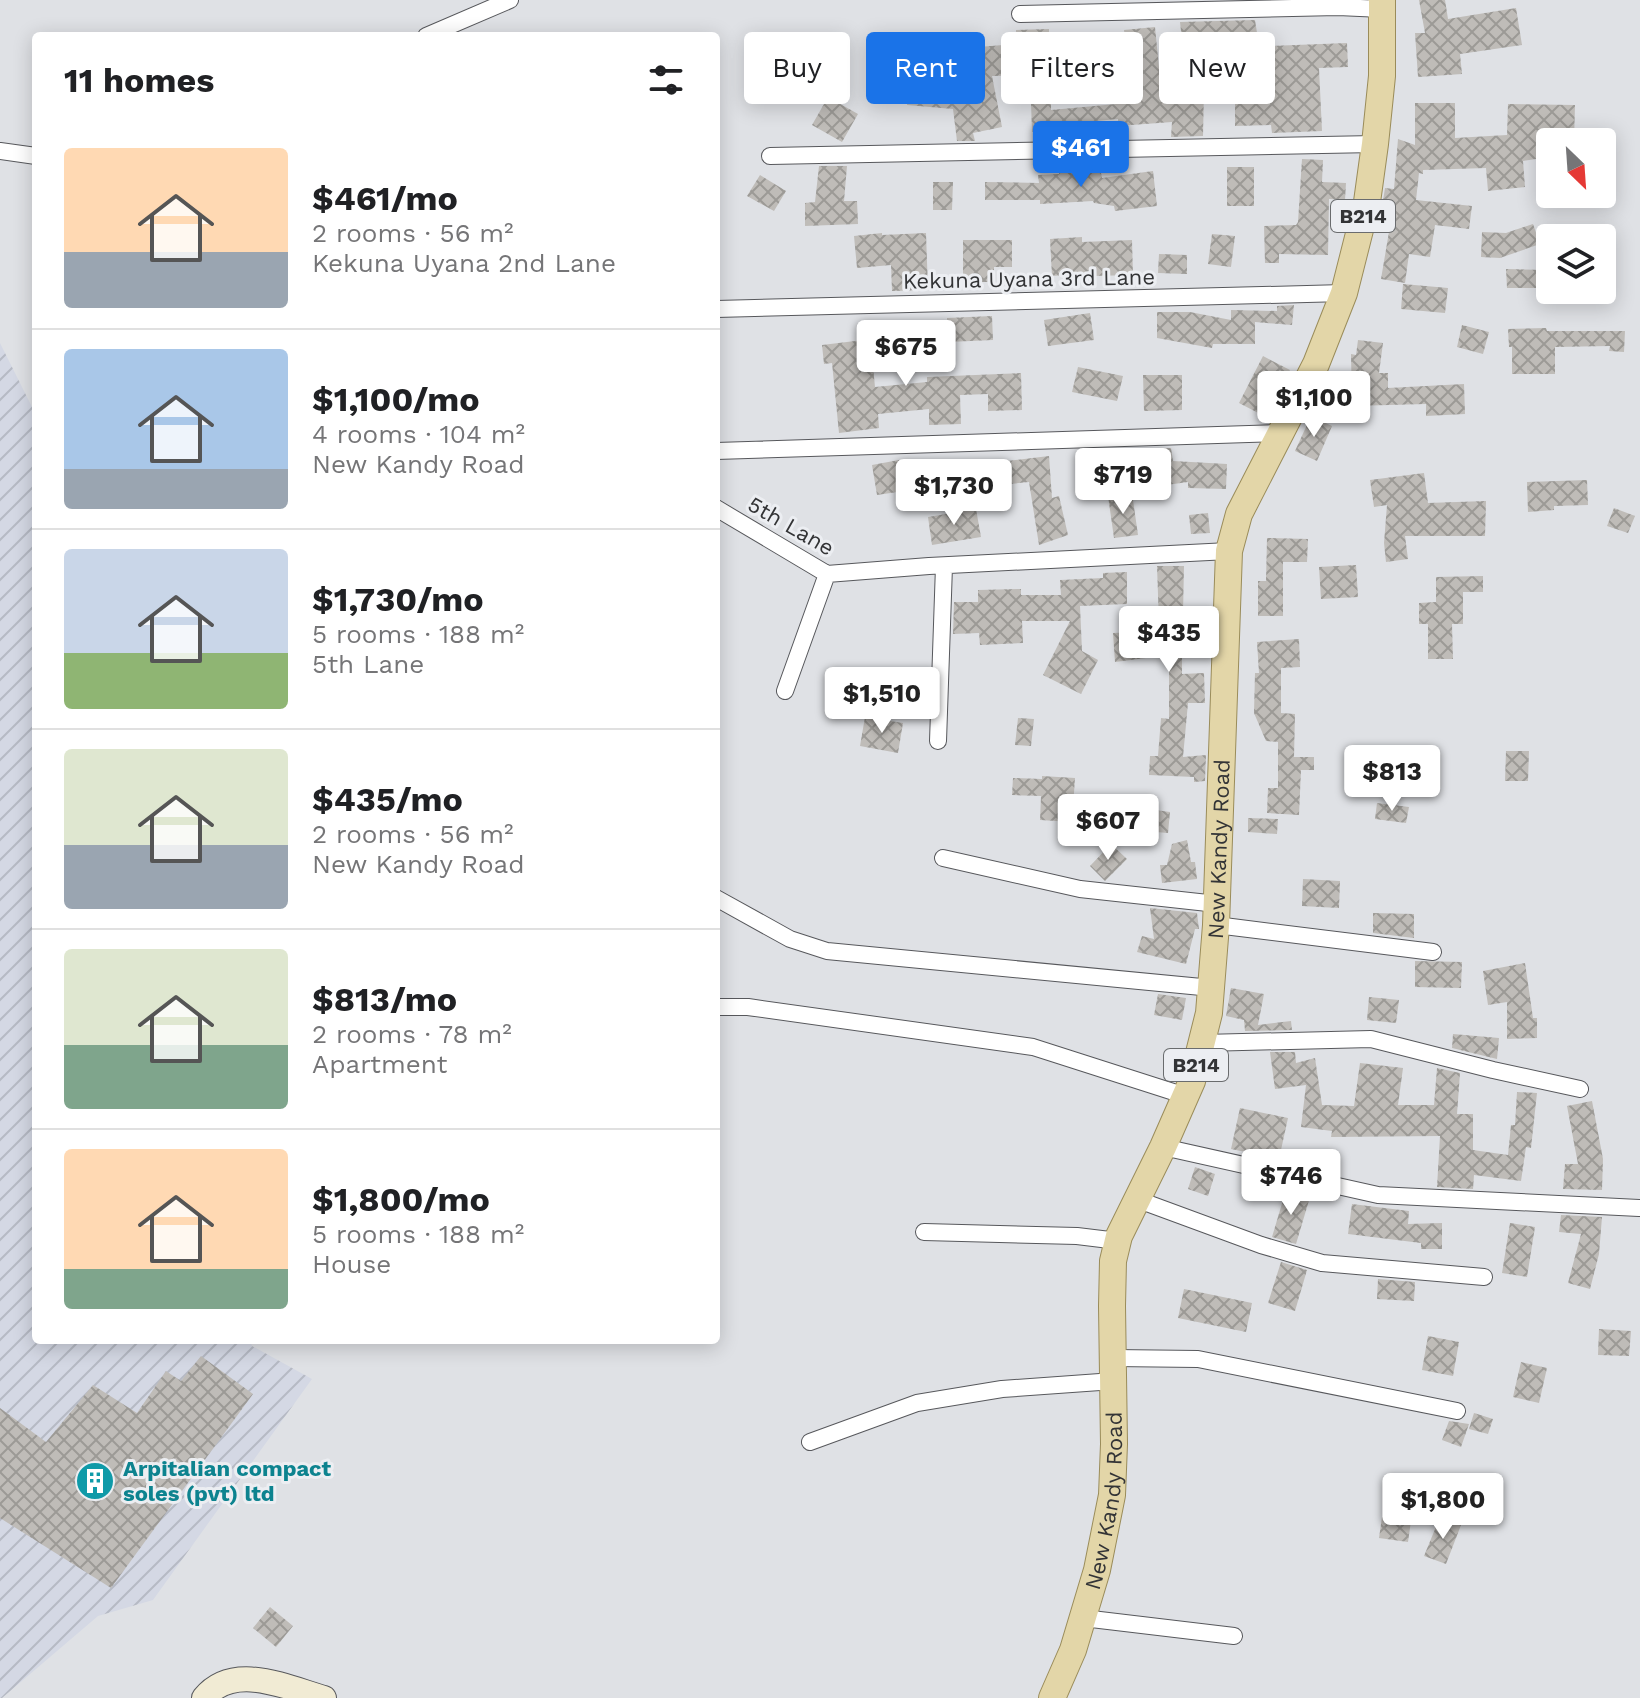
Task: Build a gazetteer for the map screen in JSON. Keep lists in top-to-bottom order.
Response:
{
  "streets": {
    "main road": ["B214", "New Kandy Road"],
    "street": ["Kekuna Uyana 3rd Lane", "5th Lane"]
  },
  "crossings": [
    ["Kekuna Uyana 3rd Lane", "New Kandy Road"],
    ["5th Lane", "New Kandy Road"]
  ],
  "places": {
    "building": ["Arpitalian compact soles (pvt) ltd"]
  },
  "north": "bottom right",
  "page": {
    "chip": [
      "Buy",
      "Rent",
      "Filters",
      "New"
    ],
    "heading": "11 homes",
    "price": [
      "$461",
      "$675",
      "$1,100",
      "$719",
      "$1,730",
      "$435",
      "$1,510",
      "$813",
      "$607",
      "$746",
      "$1,800"
    ],
    "list": [
      {
        "name": "$461/mo",
        "note": "2 rooms · 56 m² · Kekuna Uyana 2nd Lane"
      },
      {
        "name": "$1,100/mo",
        "note": "4 rooms · 104 m² · New Kandy Road"
      },
      {
        "name": "$1,730/mo",
        "note": "5 rooms · 188 m² · 5th Lane"
      },
      {
        "name": "$435/mo",
        "note": "2 rooms · 56 m² · New Kandy Road"
      },
      {
        "name": "$813/mo",
        "note": "2 rooms · 78 m² · Apartment"
      },
      {
        "name": "$1,800/mo",
        "note": "5 rooms · 188 m² · House"
      }
    ]
  }
}
